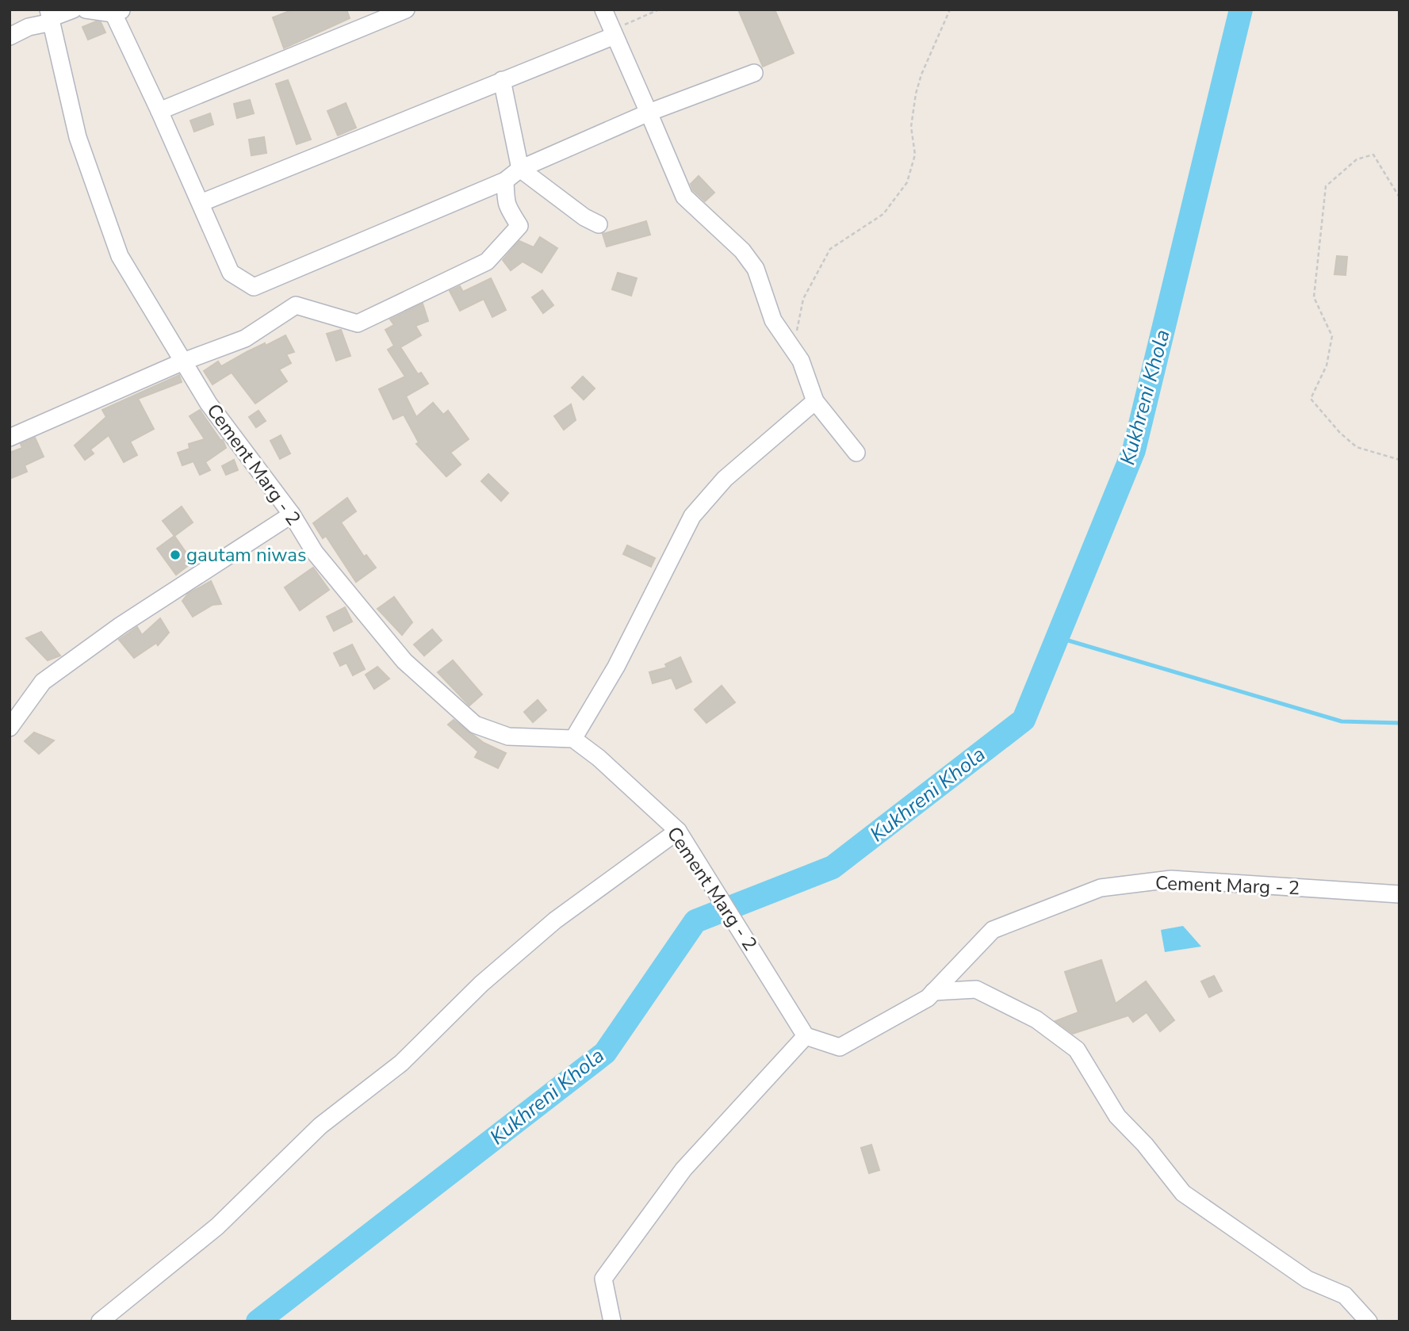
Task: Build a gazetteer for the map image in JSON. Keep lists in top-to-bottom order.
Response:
{
  "streets": {
    "street": ["Cement Marg - 2"]
  },
  "water": ["Kukhreni Khola"],
  "places": ["gautam niwas"]
}
